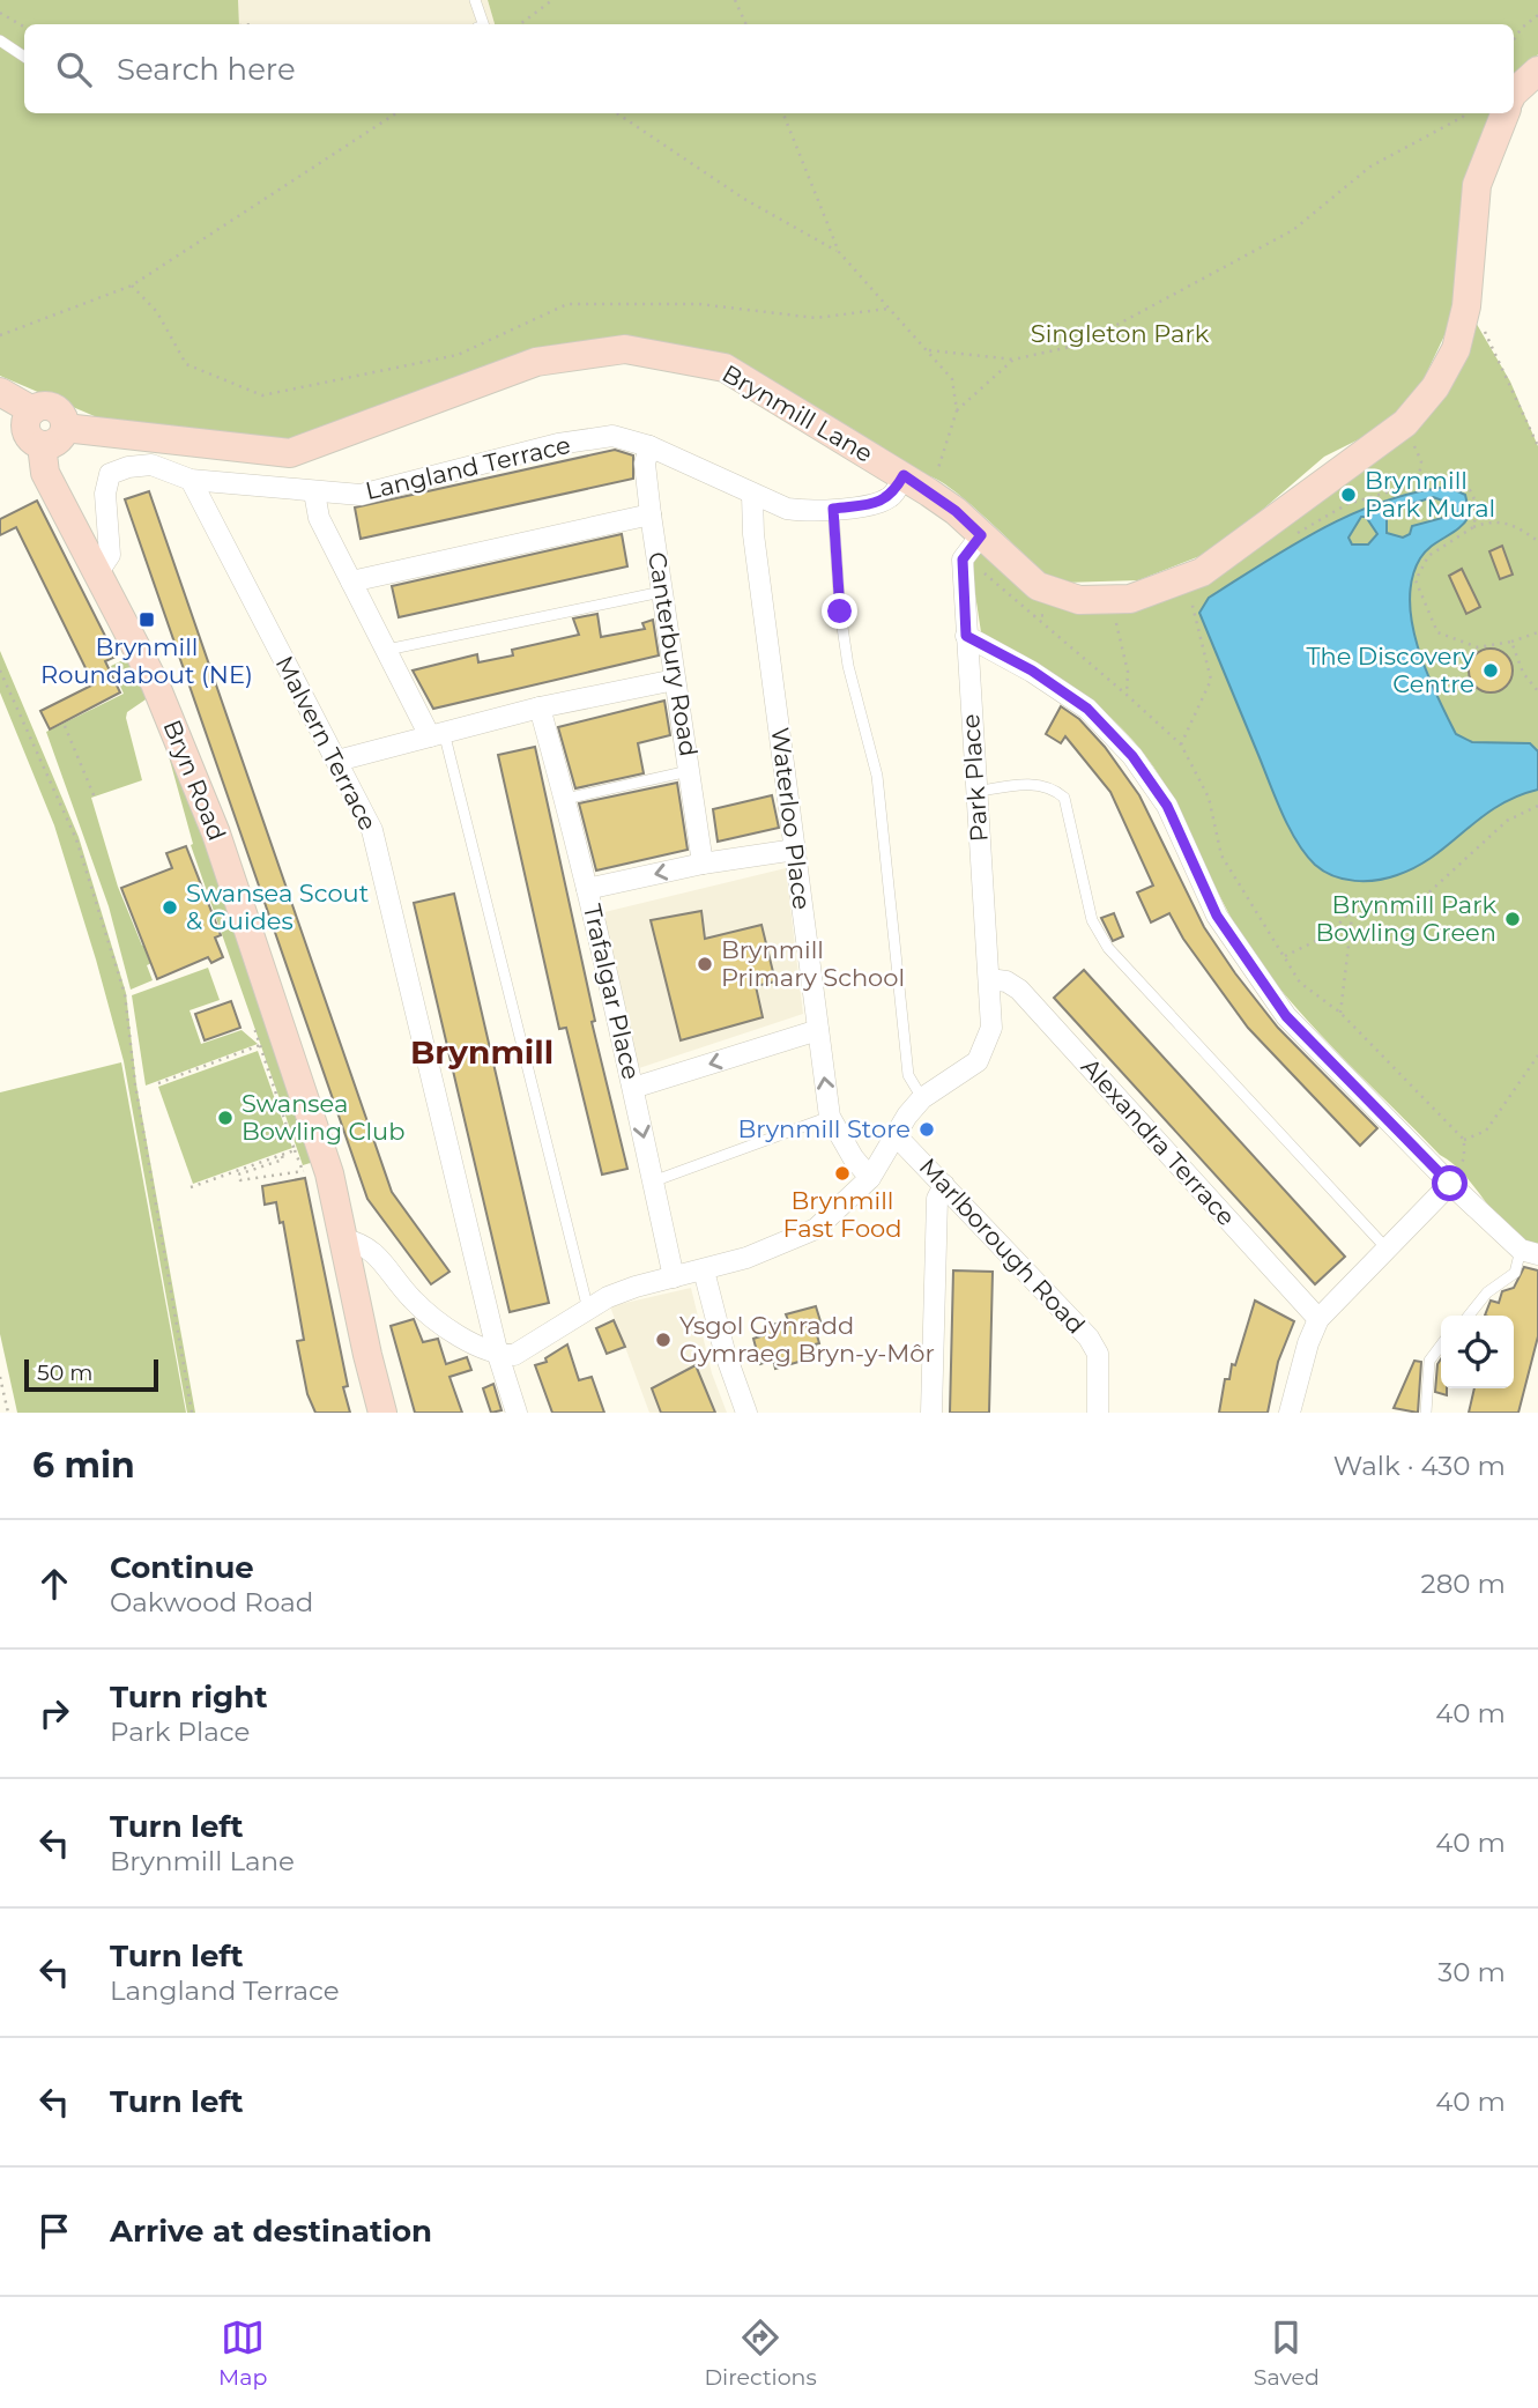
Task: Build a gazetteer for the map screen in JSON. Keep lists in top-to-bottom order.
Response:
{
  "streets": {
    "street": [
      "Brynmill Lane",
      "Langland Terrace",
      "Canterbury Road",
      "Malvern Terrace",
      "Park Place",
      "Bryn Road",
      "Waterloo Place",
      "Trafalgar Place",
      "Alexandra Terrace",
      "Marlborough Road"
    ]
  },
  "crossings": [
    ["Brynmill Lane", "Langland Terrace"],
    ["Brynmill Lane", "Bryn Road"],
    ["Langland Terrace", "Canterbury Road"],
    ["Langland Terrace", "Malvern Terrace"],
    ["Langland Terrace", "Bryn Road"],
    ["Langland Terrace", "Waterloo Place"],
    ["Park Place", "Alexandra Terrace"]
  ],
  "districts": ["Brynmill"],
  "parks": ["Singleton Park"],
  "places": {
    "other": [
      "Brynmill Park Mural",
      "The Discovery Centre",
      "Swansea Scout & Guides",
      "Brynmill Park Bowling Green",
      "Brynmill Primary School",
      "Swansea Bowling Club",
      "Brynmill Store",
      "Brynmill Fast Food",
      "Ysgol Gynradd Gymraeg Bryn-y-Môr"
    ],
    "transit": ["Brynmill Roundabout (NE)"]
  },
  "scale_bar": "50 m",
  "page": {
    "search": "Search here",
    "scale": "50 m",
    "heading": ["6 min", "Walk · 430 m"],
    "list": [
      ["Continue", "Oakwood Road", "280 m"],
      ["Turn right", "Park Place", "40 m"],
      ["Turn left", "Brynmill Lane", "40 m"],
      ["Turn left", "Langland Terrace", "30 m"],
      ["Turn left", "40 m"],
      "Arrive at destination"
    ],
    "nav": ["Map", "Directions", "Saved"]
  }
}
